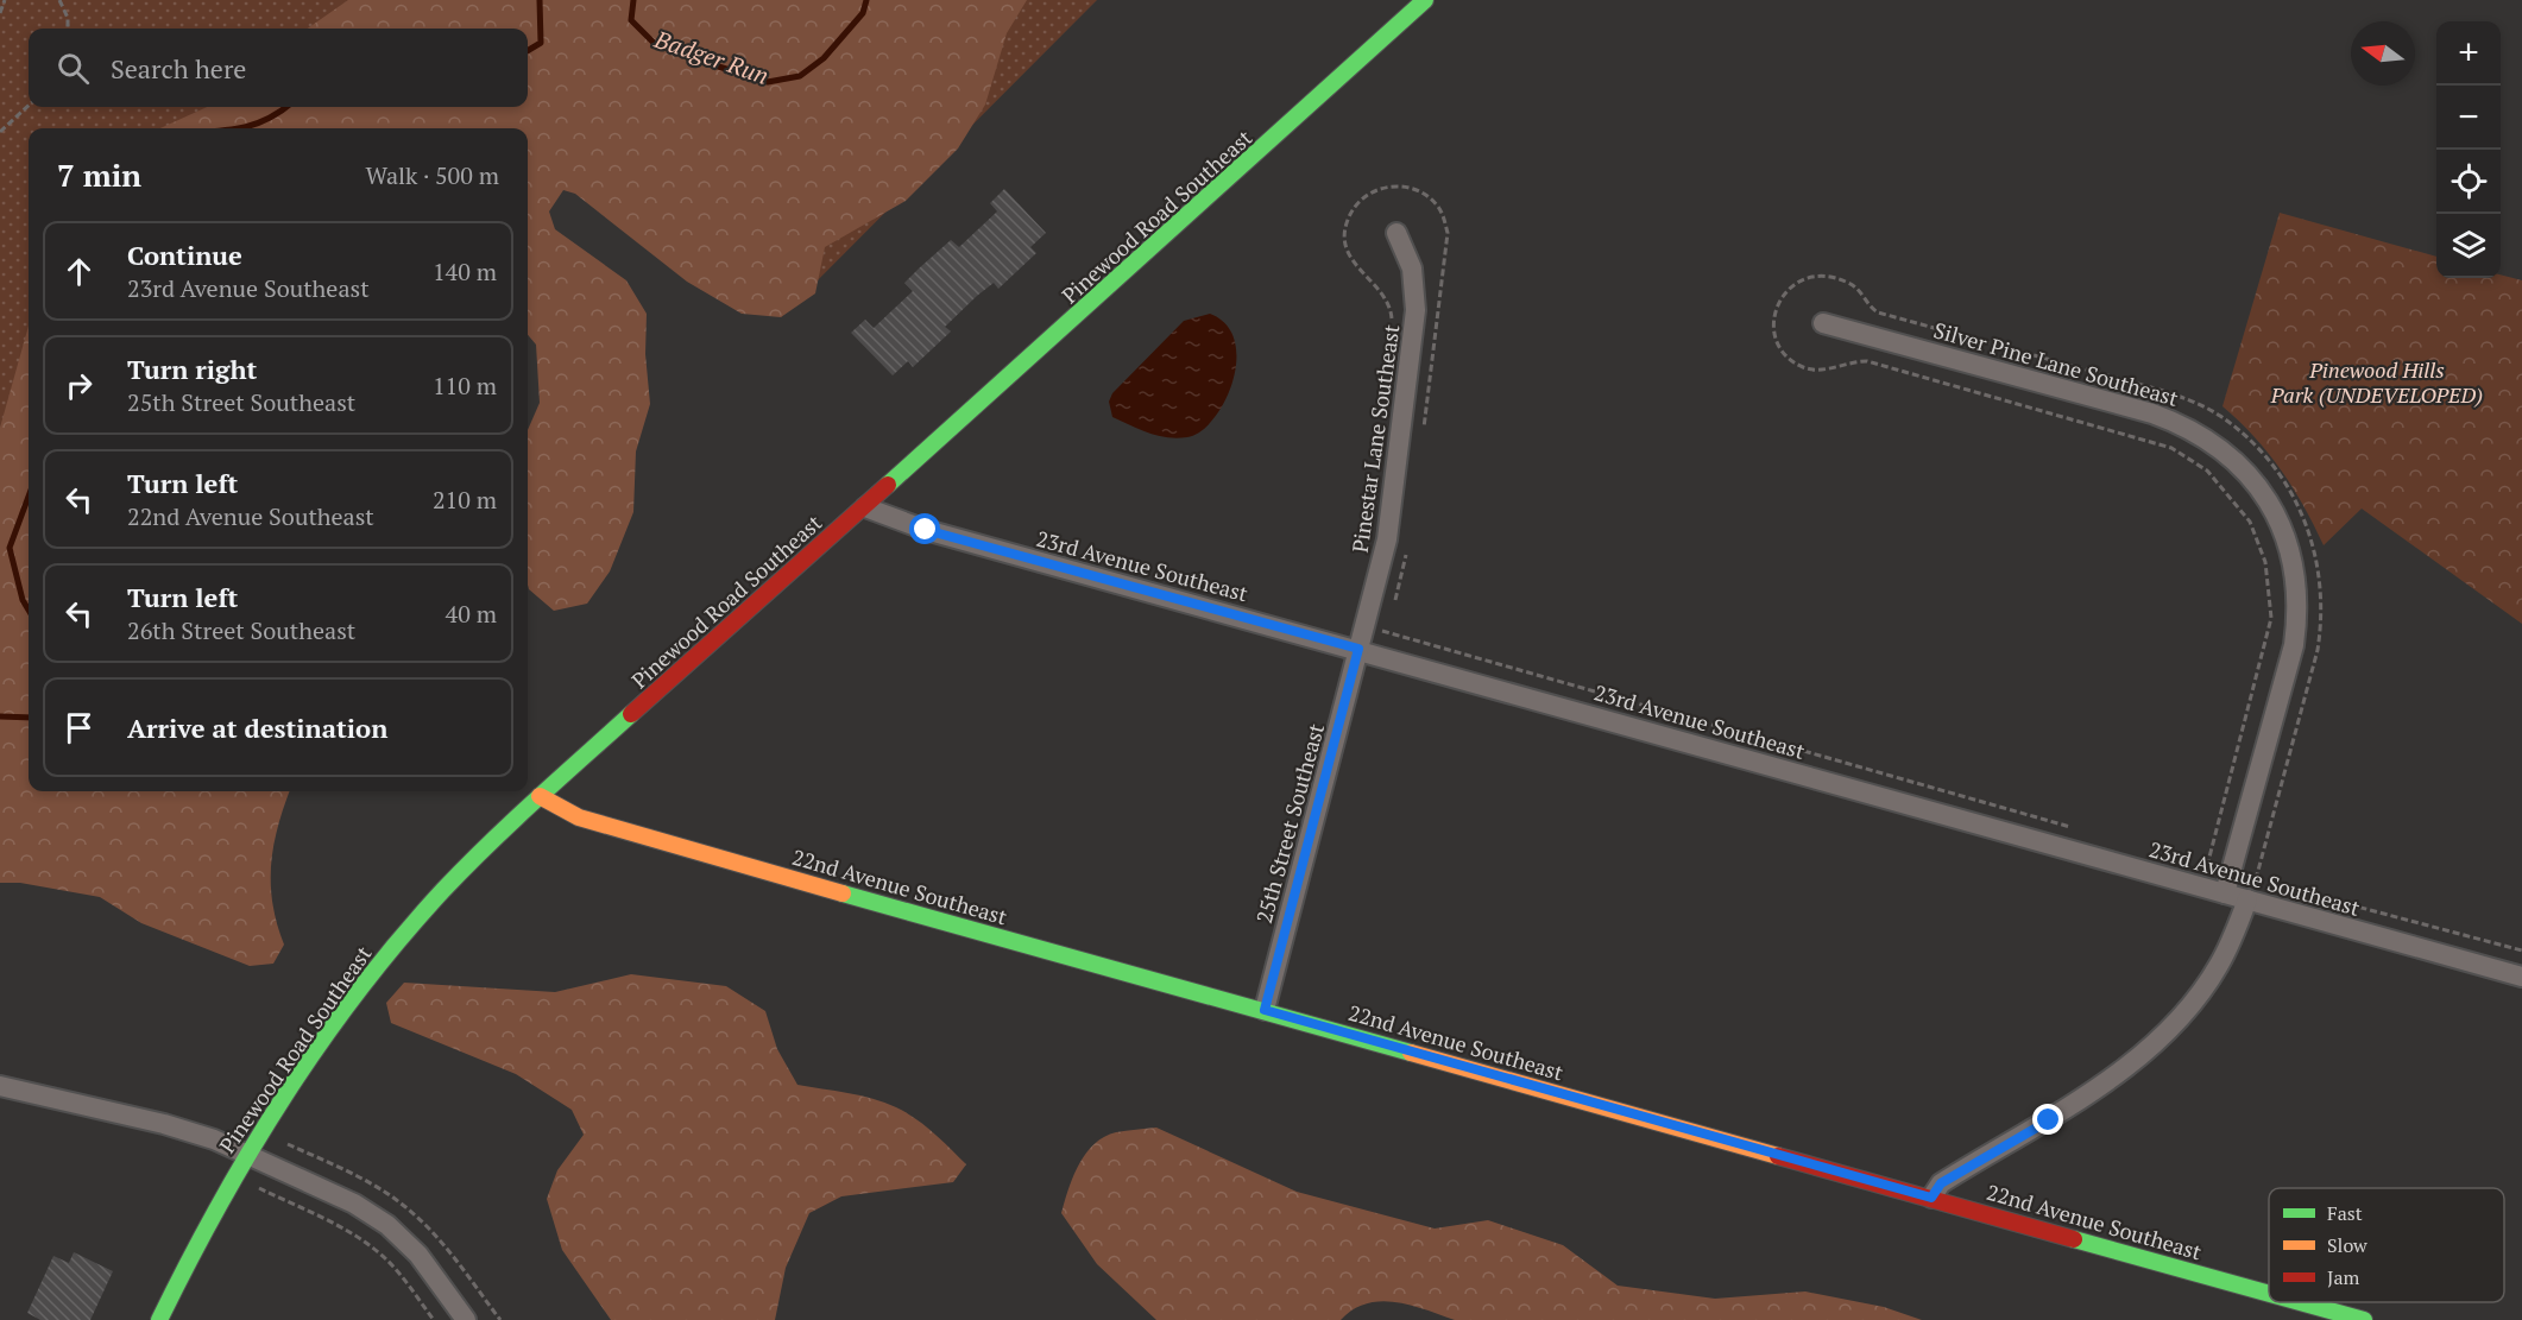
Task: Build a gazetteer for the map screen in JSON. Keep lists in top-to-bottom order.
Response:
{
  "streets": {
    "street": [
      "Pinewood Road Southeast",
      "Silver Pine Lane Southeast",
      "Pinestar Lane Southeast",
      "23rd Avenue Southeast",
      "25th Street Southeast",
      "22nd Avenue Southeast"
    ]
  },
  "crossings": [
    ["Pinewood Road Southeast", "23rd Avenue Southeast"],
    ["Pinewood Road Southeast", "22nd Avenue Southeast"],
    ["Silver Pine Lane Southeast", "23rd Avenue Southeast"],
    ["Pinestar Lane Southeast", "23rd Avenue Southeast"],
    ["Pinestar Lane Southeast", "25th Street Southeast"],
    ["23rd Avenue Southeast", "25th Street Southeast"],
    ["25th Street Southeast", "22nd Avenue Southeast"]
  ],
  "water": ["Badger Run"],
  "parks": ["Pinewood Hills Park (UNDEVELOPED)"],
  "legend": ["Fast", "Slow", "Jam"],
  "north": "left",
  "page": {
    "map_buttons": ["+", "−"],
    "search": "Search here",
    "heading": ["7 min", "Walk · 500 m"],
    "list": [
      ["Continue", "23rd Avenue Southeast", "140 m"],
      ["Turn right", "25th Street Southeast", "110 m"],
      ["Turn left", "22nd Avenue Southeast", "210 m"],
      ["Turn left", "26th Street Southeast", "40 m"],
      "Arrive at destination"
    ]
  }
}
